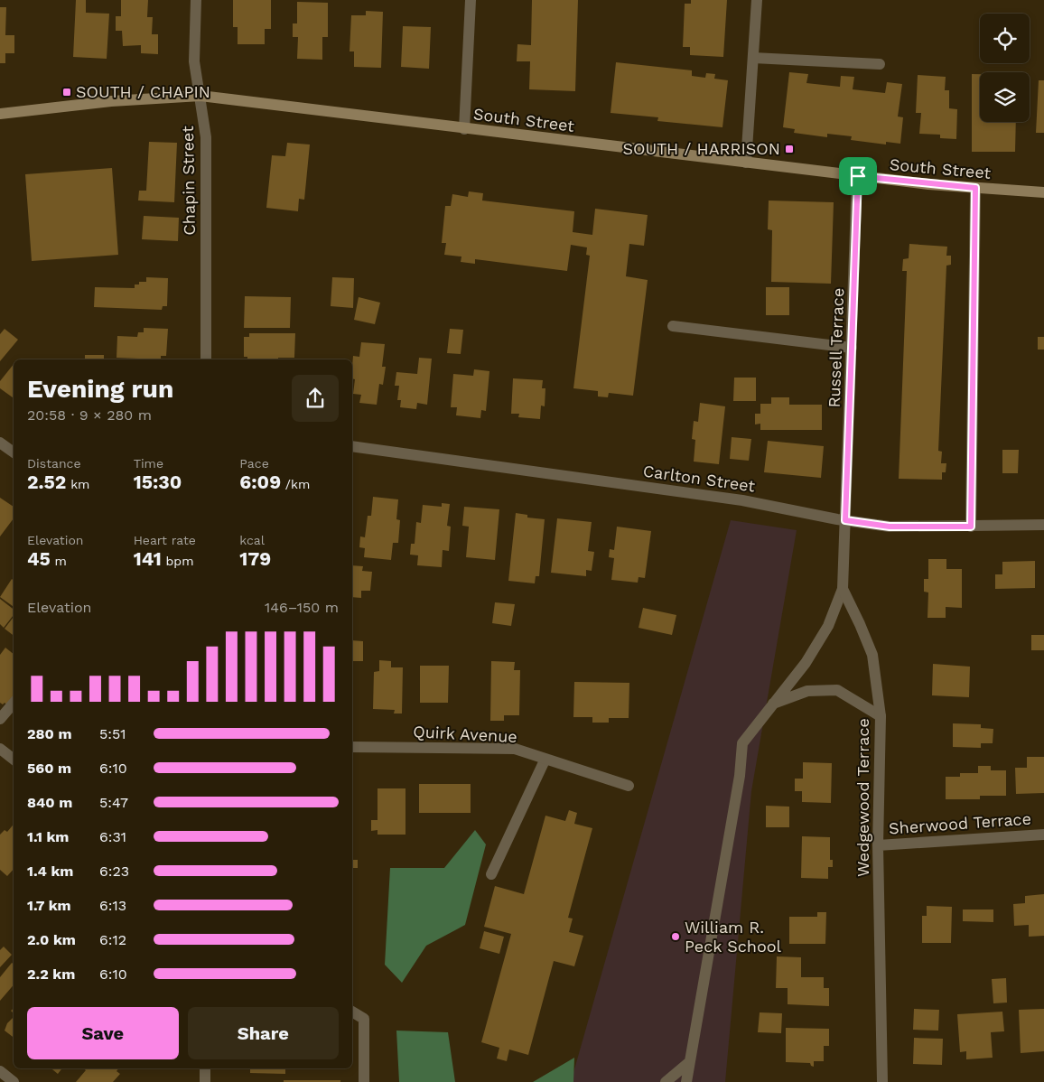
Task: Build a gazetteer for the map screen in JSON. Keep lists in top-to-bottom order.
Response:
{
  "streets": {
    "main road": ["South Street"],
    "street": [
      "Chapin Street",
      "Russell Terrace",
      "Carlton Street",
      "Quirk Avenue",
      "Wedgewood Terrace",
      "Sherwood Terrace"
    ]
  },
  "crossings": [
    ["South Street", "Chapin Street"],
    ["South Street", "Russell Terrace"],
    ["Russell Terrace", "Carlton Street"],
    ["Russell Terrace", "Wedgewood Terrace"],
    ["Carlton Street", "Wedgewood Terrace"],
    ["Wedgewood Terrace", "Sherwood Terrace"]
  ],
  "places": {
    "transit": ["SOUTH / CHAPIN", "SOUTH / HARRISON"],
    "other": ["William R. Peck School"]
  },
  "page": {
    "heading": ["Evening run", "20:58 · 9 × 280 m"],
    "stats": [
      ["Distance", "2.52 km"],
      ["Time", "15:30"],
      ["Pace", "6:09 /km"],
      ["Elevation", "45 m"],
      ["Heart rate", "141 bpm"],
      ["kcal", "179"]
    ],
    "chart": ["Elevation", "146–150 m"],
    "list": [
      {
        "name": "280 m",
        "note": "5:51"
      },
      {
        "name": "560 m",
        "note": "6:10"
      },
      {
        "name": "840 m",
        "note": "5:47"
      },
      {
        "name": "1.1 km",
        "note": "6:31"
      },
      {
        "name": "1.4 km",
        "note": "6:23"
      },
      {
        "name": "1.7 km",
        "note": "6:13"
      },
      {
        "name": "2.0 km",
        "note": "6:12"
      },
      {
        "name": "2.2 km",
        "note": "6:10"
      }
    ],
    "buttons": ["Save", "Share"]
  }
}
